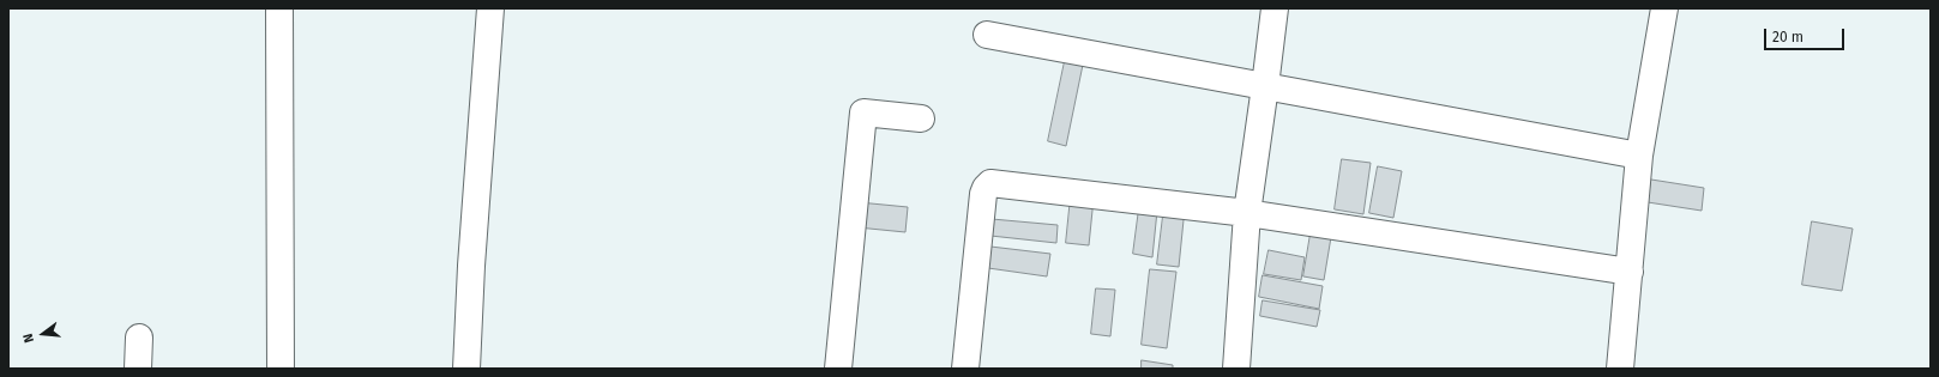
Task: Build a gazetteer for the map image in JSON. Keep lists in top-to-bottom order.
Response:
{
  "scale_bar": "20 m",
  "north": "left"
}
